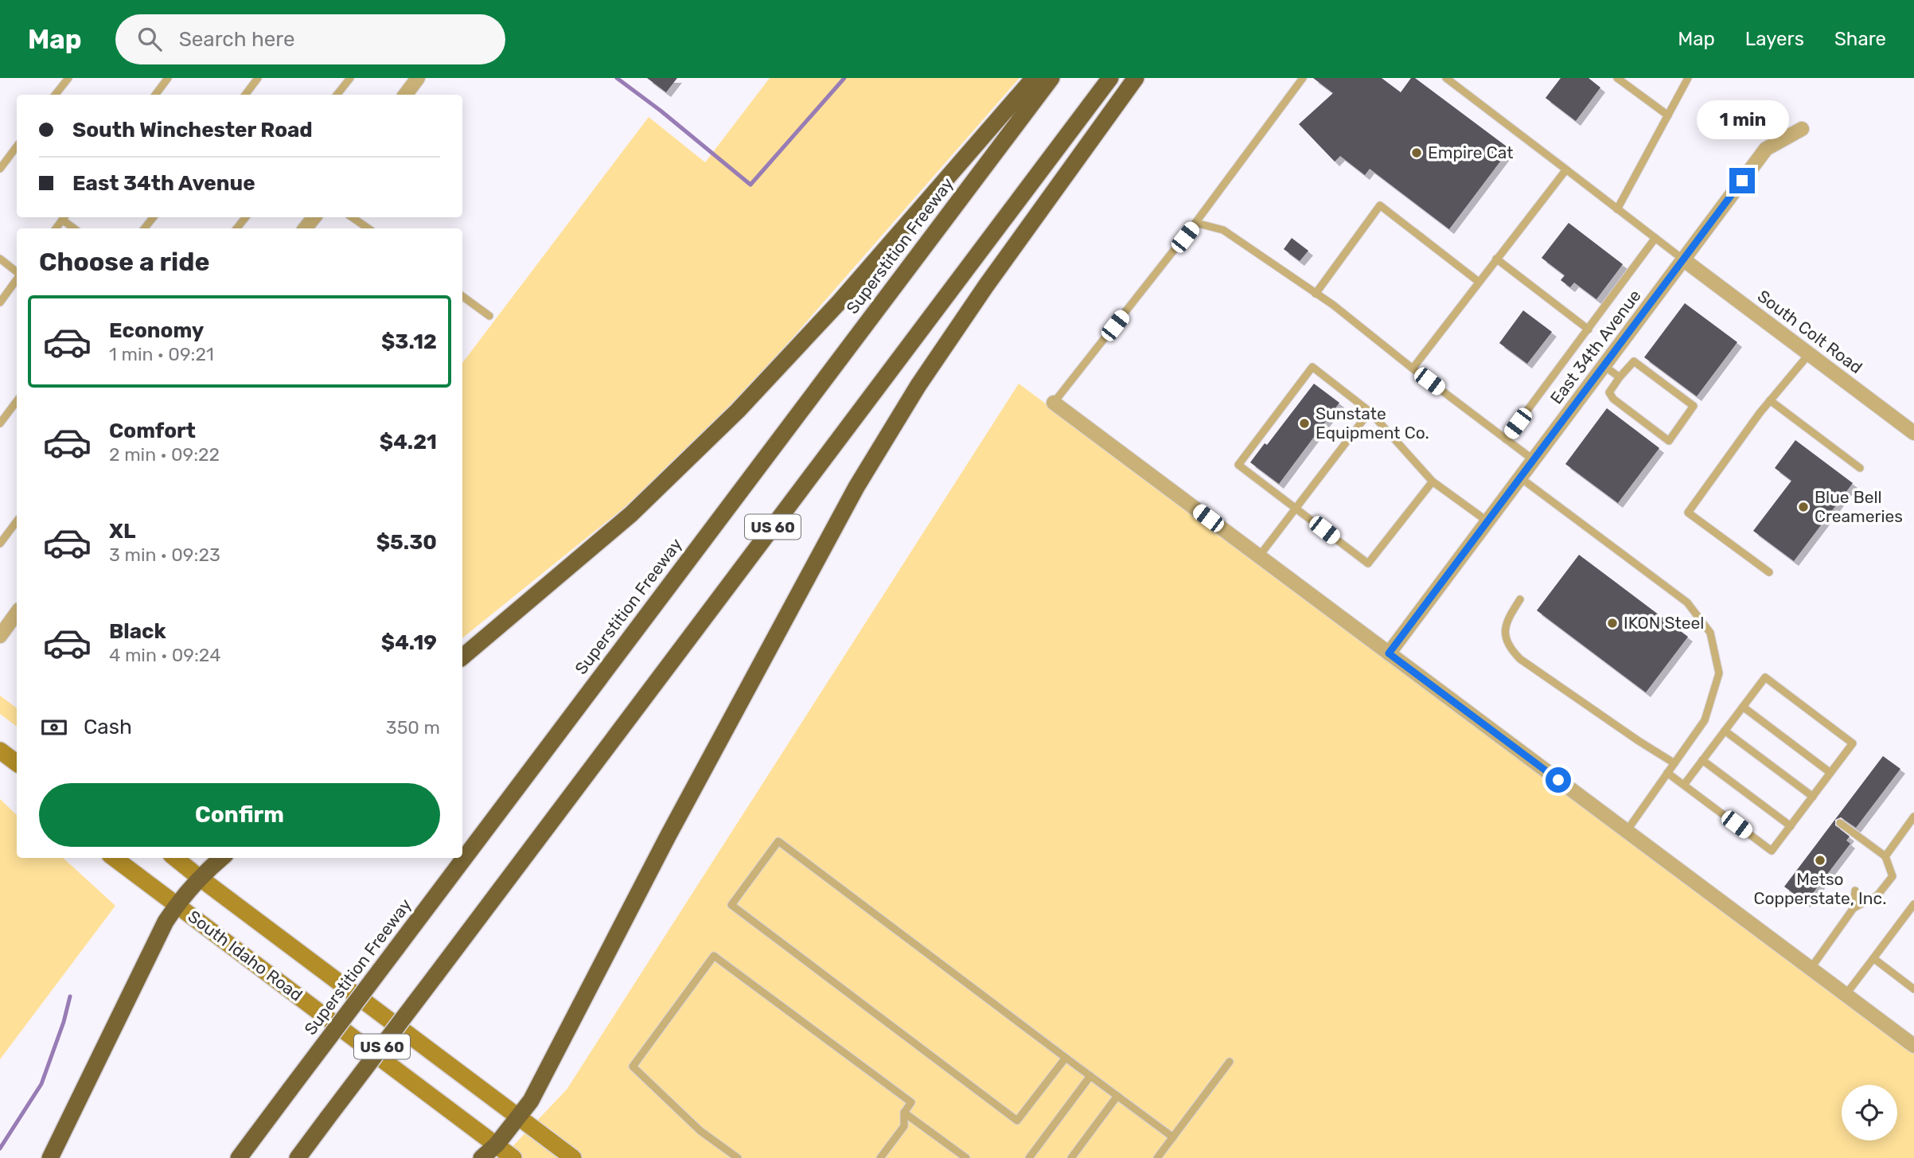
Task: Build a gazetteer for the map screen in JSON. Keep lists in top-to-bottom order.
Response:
{
  "streets": {
    "highway": ["Superstition Freeway", "US 60"],
    "main road": ["South Idaho Road"],
    "street": ["South Colt Road", "East 34th Avenue"]
  },
  "crossings": [
    ["South Colt Road", "East 34th Avenue"]
  ],
  "places": [
    "Empire Cat",
    "Sunstate Equipment Co.",
    "Blue Bell Creameries",
    "IKON Steel",
    "Metso Copperstate, Inc."
  ],
  "page": {
    "header": "Map",
    "search": "Search here",
    "nav": ["Map", "Layers", "Share"],
    "banner": ["South Winchester Road", "East 34th Avenue"],
    "bubble": "1 min",
    "heading": "Choose a ride",
    "list": [
      {
        "name": "Economy",
        "note": "1 min · 09:21",
        "value": "$3.12"
      },
      {
        "name": "Comfort",
        "note": "2 min · 09:22",
        "value": "$4.21"
      },
      {
        "name": "XL",
        "note": "3 min · 09:23",
        "value": "$5.30"
      },
      {
        "name": "Black",
        "note": "4 min · 09:24",
        "value": "$4.19"
      }
    ],
    "pay": ["Cash", "350 m"],
    "buttons": "Confirm"
  }
}
